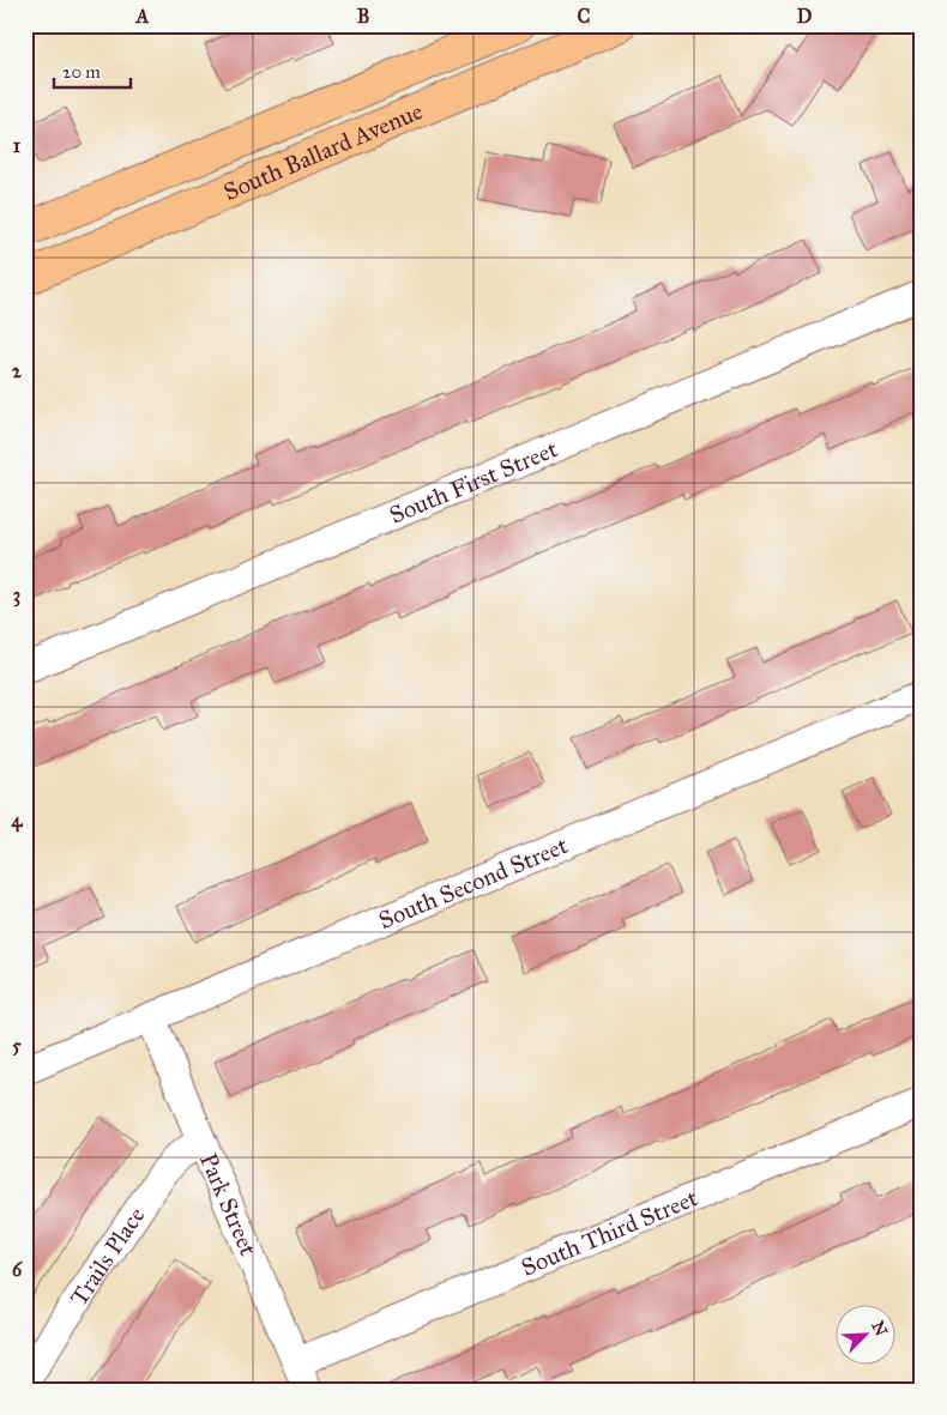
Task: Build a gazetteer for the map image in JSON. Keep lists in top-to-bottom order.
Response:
{
  "streets": {
    "main road": ["South Ballard Avenue"],
    "street": [
      "South First Street",
      "South Second Street",
      "Park Street",
      "South Third Street",
      "Trails Place"
    ]
  },
  "crossings": [
    ["South Second Street", "Park Street"],
    ["Park Street", "South Third Street"],
    ["Park Street", "Trails Place"]
  ],
  "scale_bar": "20 m",
  "north": "top right",
  "grid": {
    "columns": [
      "A",
      "B",
      "C",
      "D"
    ],
    "rows": [
      "1",
      "2",
      "3",
      "4",
      "5",
      "6"
    ]
  }
}
